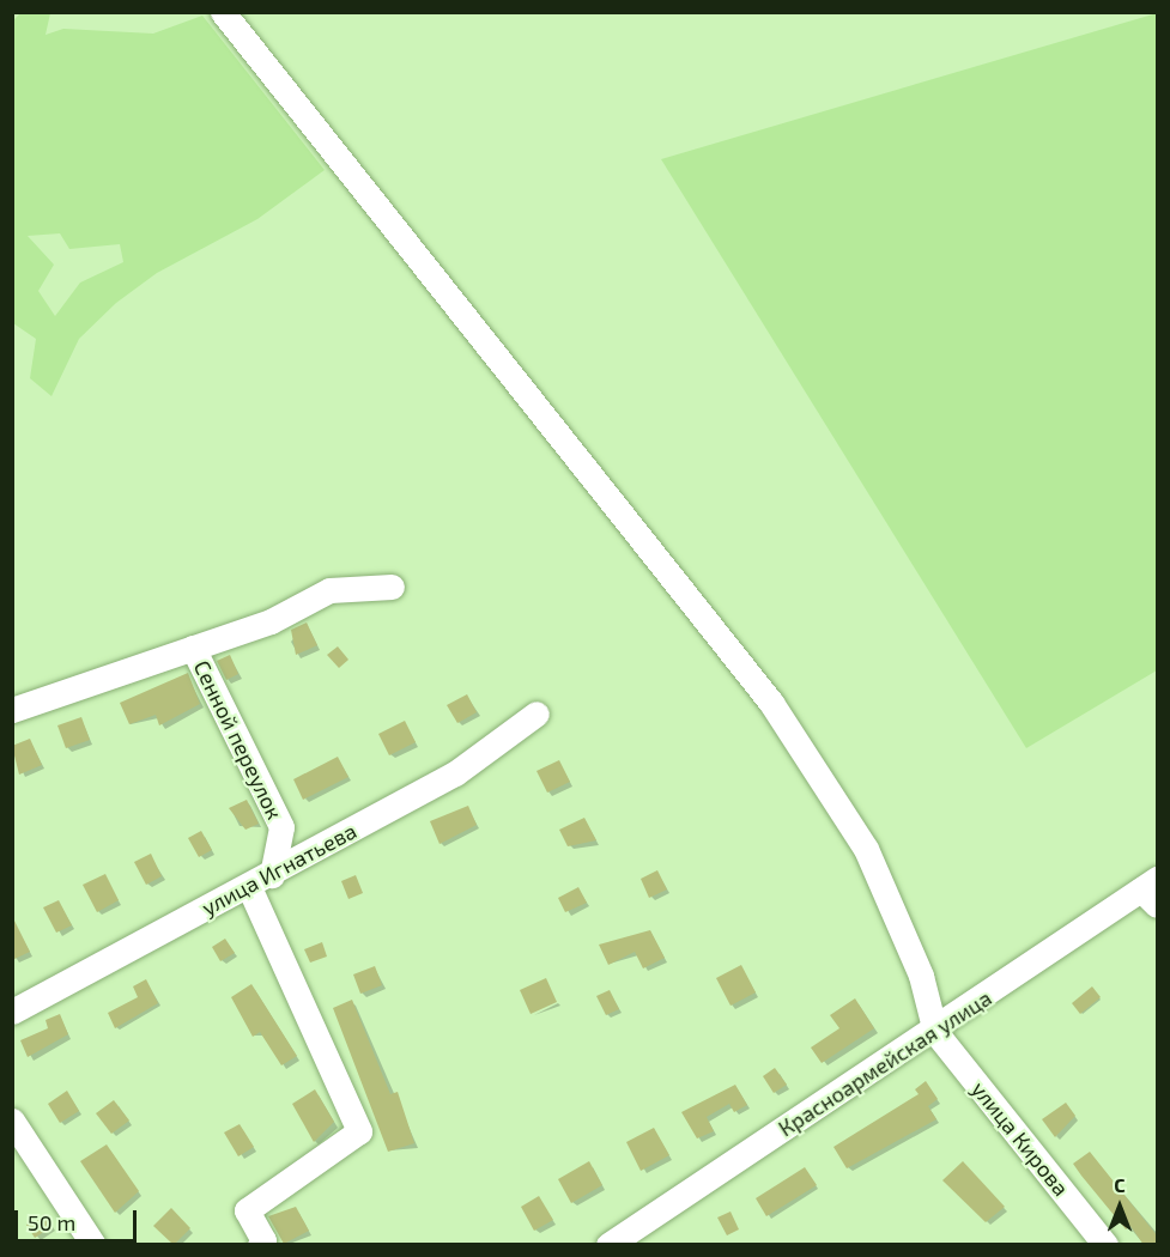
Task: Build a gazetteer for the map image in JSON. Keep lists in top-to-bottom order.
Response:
{
  "streets": {
    "street": [
      "Сенной переулок",
      "улица Игнатьева",
      "Красноармейская улица",
      "улица Кирова"
    ]
  },
  "crossings": [
    ["Сенной переулок", "улица Игнатьева"],
    ["Красноармейская улица", "улица Кирова"]
  ],
  "scale_bar": "50 m",
  "north": "top"
}
